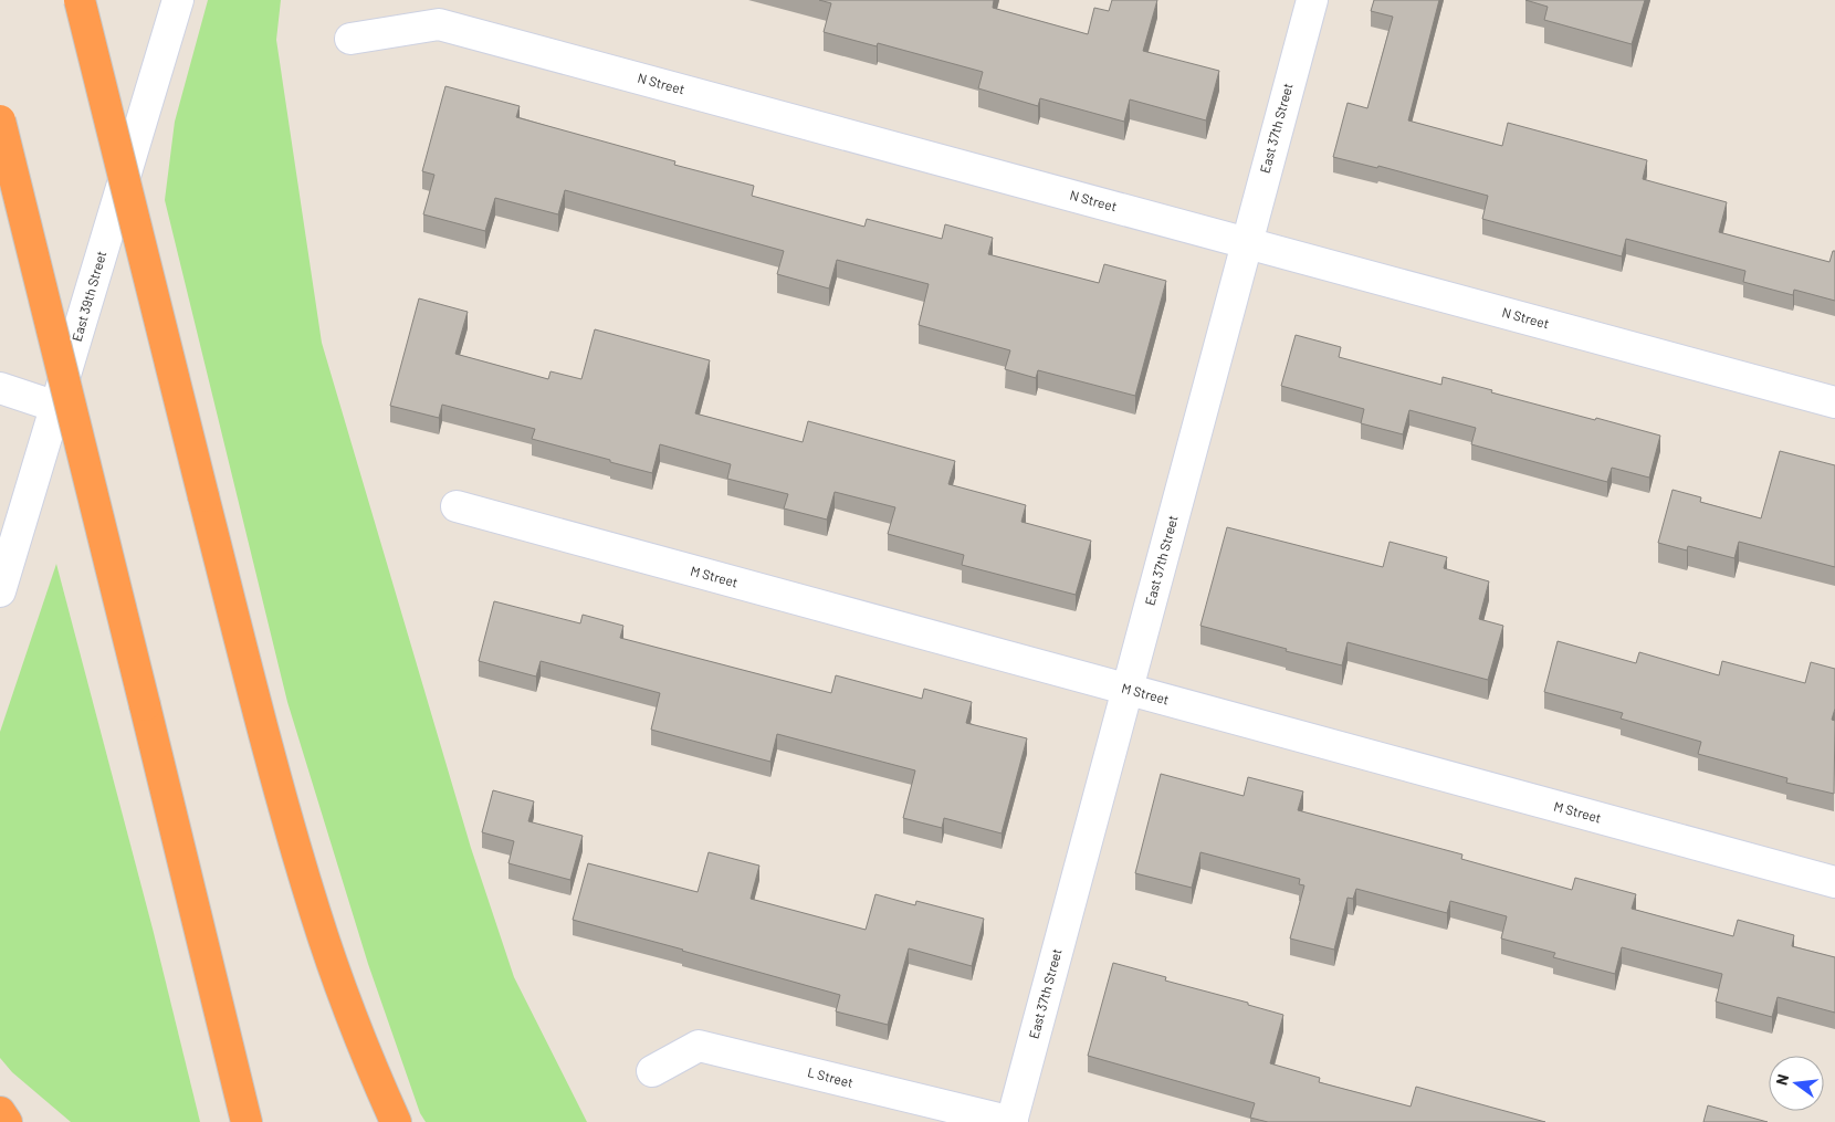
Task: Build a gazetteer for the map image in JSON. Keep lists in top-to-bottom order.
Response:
{
  "streets": {
    "street": [
      "N Street",
      "East 37th Street",
      "East 39th Street",
      "M Street",
      "L Street"
    ]
  },
  "crossings": [
    ["N Street", "East 37th Street"],
    ["East 37th Street", "M Street"],
    ["East 37th Street", "L Street"]
  ],
  "north": "left"
}
